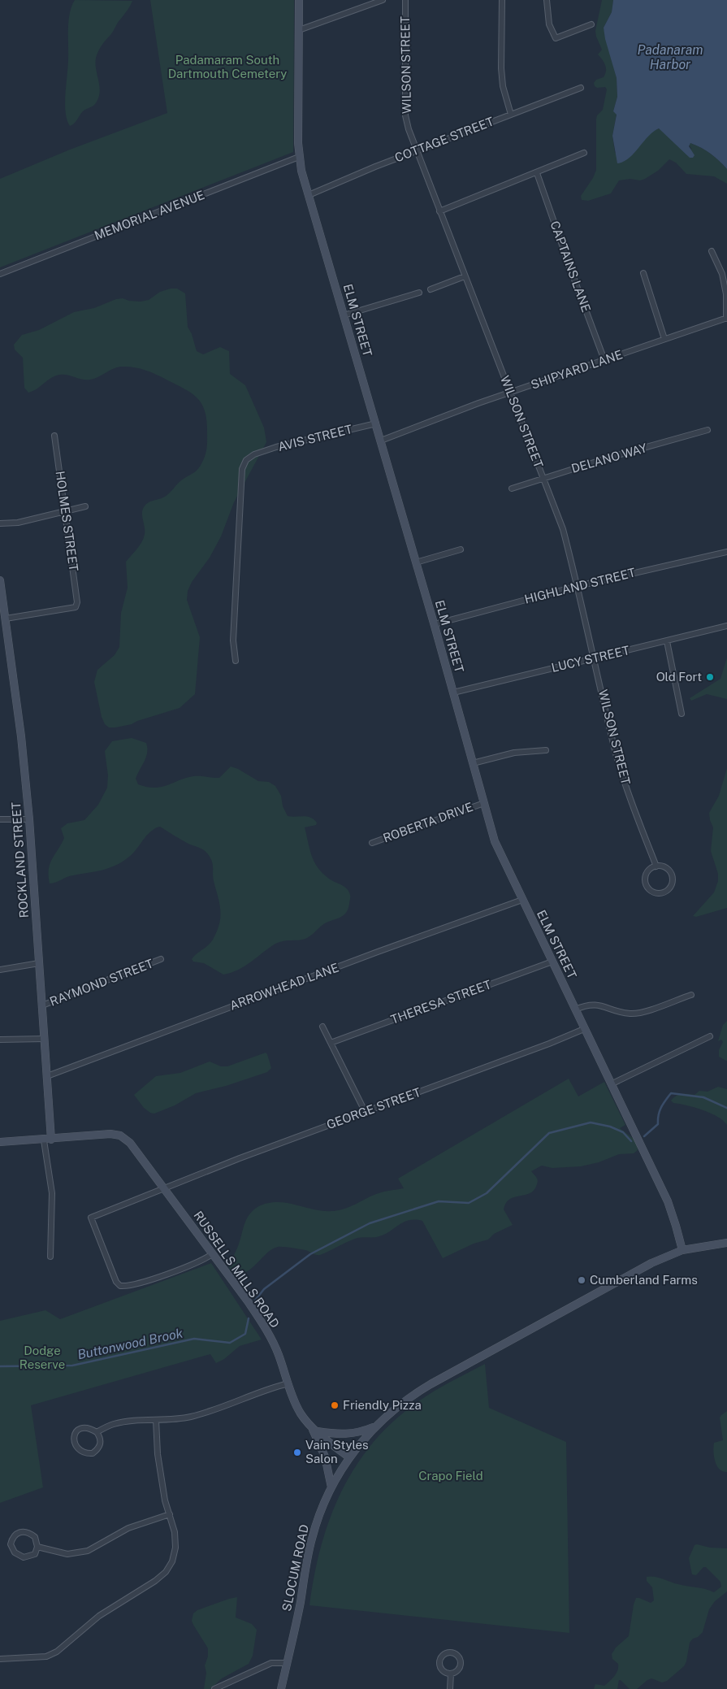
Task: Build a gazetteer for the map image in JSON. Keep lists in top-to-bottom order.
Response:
{
  "streets": {
    "street": [
      "WILSON STREET",
      "COTTAGE STREET",
      "MEMORIAL AVENUE",
      "CAPTAINS LANE",
      "ELM STREET",
      "SHIPYARD LANE",
      "AVIS STREET",
      "DELANO WAY",
      "HOLMES STREET",
      "HIGHLAND STREET",
      "LUCY STREET",
      "ROBERTA DRIVE",
      "ROCKLAND STREET",
      "RAYMOND STREET",
      "ARROWHEAD LANE",
      "THERESA STREET",
      "GEORGE STREET",
      "RUSSELLS MILLS ROAD",
      "SLOCUM ROAD"
    ]
  },
  "crossings": [
    ["WILSON STREET", "COTTAGE STREET"],
    ["WILSON STREET", "SHIPYARD LANE"],
    ["WILSON STREET", "DELANO WAY"],
    ["WILSON STREET", "HIGHLAND STREET"],
    ["WILSON STREET", "LUCY STREET"],
    ["COTTAGE STREET", "ELM STREET"],
    ["MEMORIAL AVENUE", "ELM STREET"],
    ["CAPTAINS LANE", "SHIPYARD LANE"],
    ["ELM STREET", "SHIPYARD LANE"],
    ["ELM STREET", "AVIS STREET"],
    ["ELM STREET", "HIGHLAND STREET"],
    ["ELM STREET", "LUCY STREET"],
    ["ELM STREET", "ROBERTA DRIVE"],
    ["ELM STREET", "ARROWHEAD LANE"],
    ["ELM STREET", "THERESA STREET"],
    ["ELM STREET", "GEORGE STREET"],
    ["HOLMES STREET", "ROCKLAND STREET"],
    ["ROCKLAND STREET", "RAYMOND STREET"],
    ["ROCKLAND STREET", "ARROWHEAD LANE"],
    ["ROCKLAND STREET", "RUSSELLS MILLS ROAD"],
    ["GEORGE STREET", "RUSSELLS MILLS ROAD"],
    ["RUSSELLS MILLS ROAD", "SLOCUM ROAD"]
  ],
  "water": ["Padanaram Harbor", "Buttonwood Brook"],
  "parks": ["Padamaram South Dartmouth Cemetery", "Dodge Reserve", "Crapo Field"],
  "places": [
    "Old Fort",
    "Cumberland Farms",
    "Friendly Pizza",
    "Vain Styles Salon"
  ]
}
